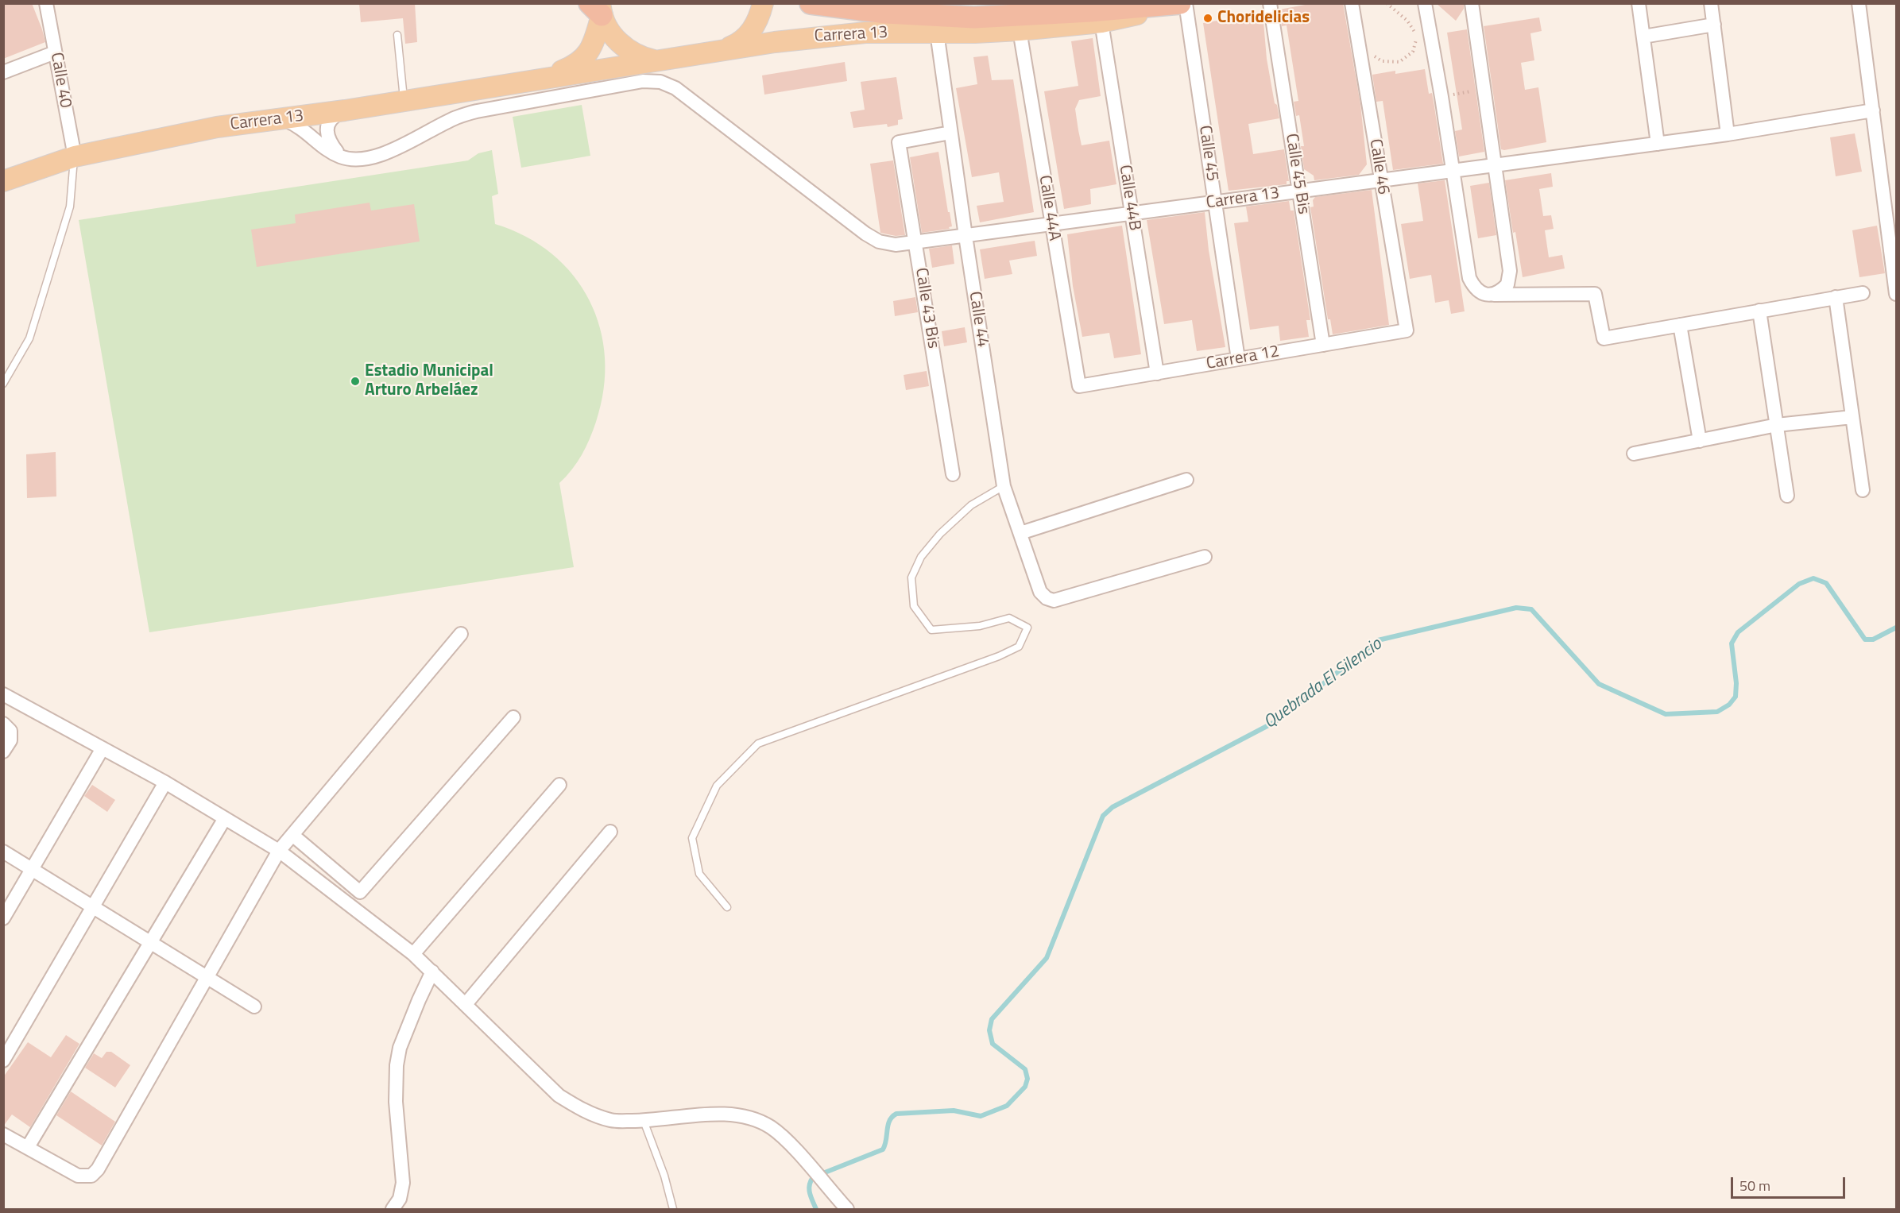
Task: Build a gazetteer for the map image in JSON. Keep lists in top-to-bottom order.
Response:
{
  "streets": {
    "main road": ["Carrera 13"],
    "street": [
      "Calle 40",
      "Calle 45",
      "Calle 46",
      "Calle 45 Bis",
      "Calle 44B",
      "Calle 44A",
      "Calle 43 Bis",
      "Calle 44",
      "Carrera 12"
    ]
  },
  "crossings": [
    ["Carrera 13", "Calle 40"],
    ["Carrera 13", "Calle 45"],
    ["Carrera 13", "Calle 46"],
    ["Carrera 13", "Calle 45 Bis"],
    ["Carrera 13", "Calle 44B"],
    ["Carrera 13", "Calle 44A"],
    ["Carrera 13", "Calle 43 Bis"],
    ["Carrera 13", "Calle 44"],
    ["Calle 45", "Carrera 12"],
    ["Calle 46", "Carrera 12"],
    ["Calle 45 Bis", "Carrera 12"],
    ["Calle 44B", "Carrera 12"],
    ["Calle 44A", "Carrera 12"],
    ["Calle 43 Bis", "Calle 44"]
  ],
  "water": ["Quebrada El Silencio"],
  "places": ["Choridelicias", "Estadio Municipal Arturo Arbeláez"],
  "scale_bar": "50 m"
}
